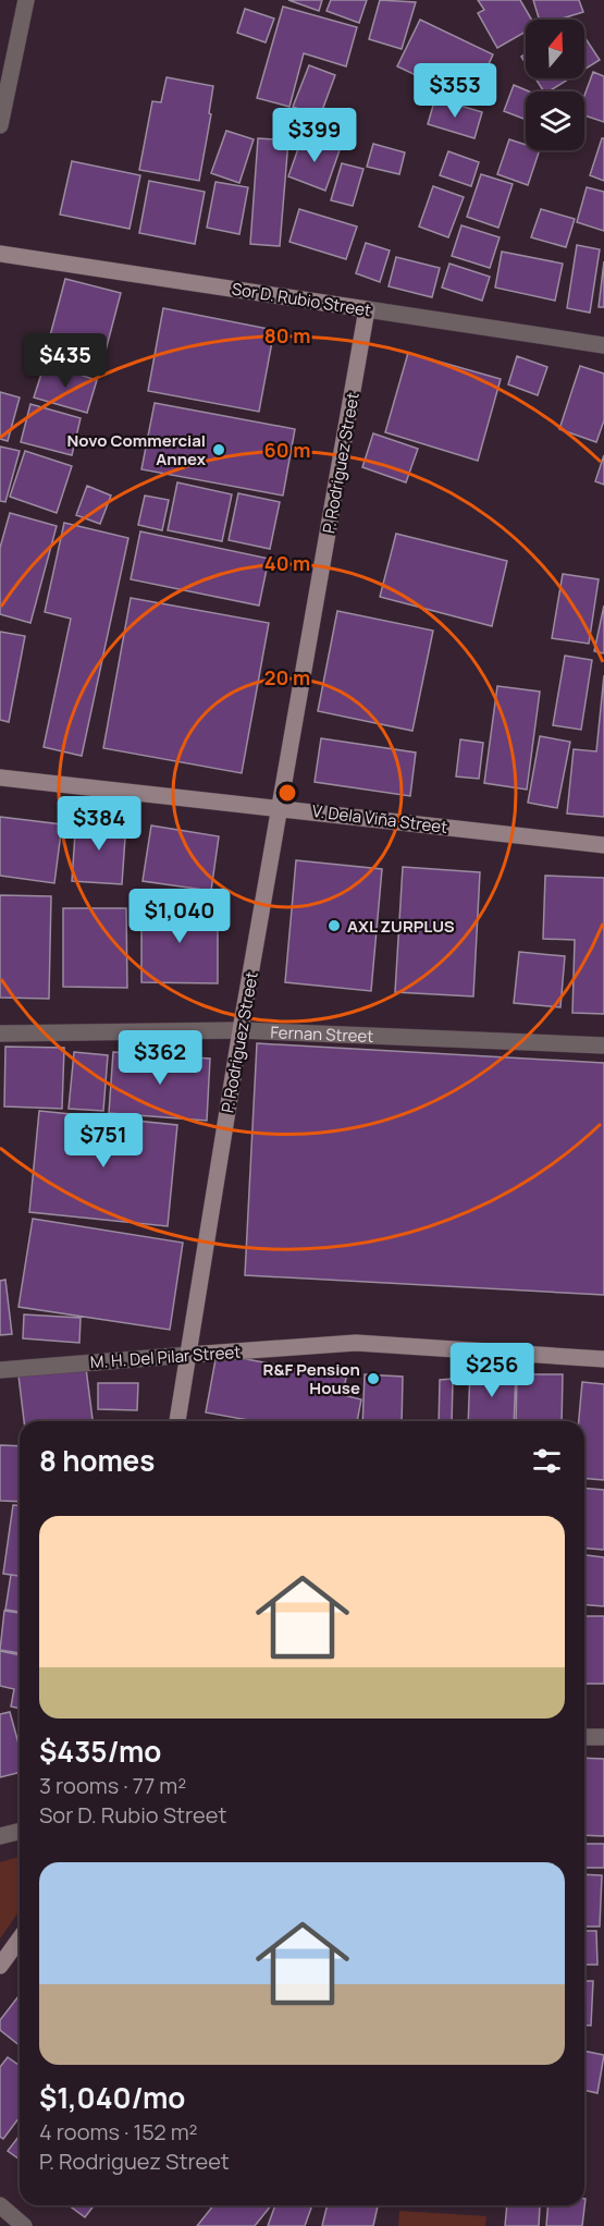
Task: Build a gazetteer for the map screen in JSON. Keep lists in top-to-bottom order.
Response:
{
  "streets": {
    "street": [
      "Sor D. Rubio Street",
      "P. Rodriguez Street",
      "V. Dela Viña Street",
      "Fernan Street",
      "M. H. Del Pilar Street"
    ]
  },
  "crossings": [
    ["Sor D. Rubio Street", "P. Rodriguez Street"],
    ["P. Rodriguez Street", "V. Dela Viña Street"],
    ["P. Rodriguez Street", "Fernan Street"],
    ["P. Rodriguez Street", "M. H. Del Pilar Street"]
  ],
  "places": ["Novo Commercial Annex", "AXL ZURPLUS", "R&F Pension House"],
  "north": "top",
  "page": {
    "price": [
      "$353",
      "$399",
      "$435",
      "$384",
      "$1,040",
      "$362",
      "$751",
      "$256"
    ],
    "heading": "8 homes",
    "list": [
      {
        "name": "$435/mo",
        "note": "3 rooms · 77 m² · Sor D. Rubio Street"
      },
      {
        "name": "$1,040/mo",
        "note": "4 rooms · 152 m² · P. Rodriguez Street"
      }
    ]
  },
  "rings": [
    "80 m",
    "60 m",
    "40 m",
    "20 m"
  ]
}
